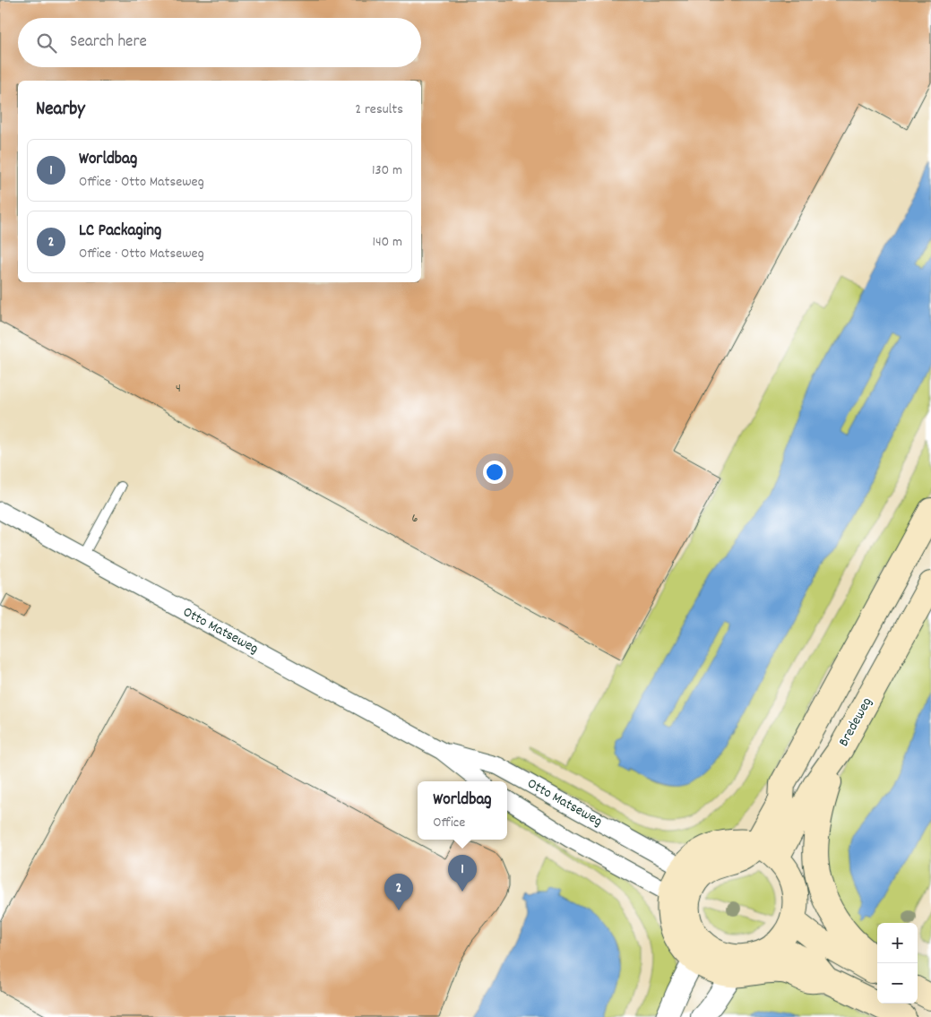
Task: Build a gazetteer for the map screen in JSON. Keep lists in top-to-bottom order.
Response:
{
  "streets": {
    "main road": ["Bredeweg"],
    "street": ["Otto Matseweg"]
  },
  "house_numbers": ["4", "6"],
  "page": {
    "search": "Search here",
    "heading": ["Nearby", "2 results"],
    "list": [
      {
        "mark": "1",
        "name": "Worldbag",
        "note": "Office · Otto Matseweg",
        "value": "130 m"
      },
      {
        "mark": "2",
        "name": "LC Packaging",
        "note": "Office · Otto Matseweg",
        "value": "140 m"
      }
    ],
    "popup": ["Worldbag", "Office"],
    "pins": ["1", "2"],
    "map_buttons": ["+", "−"]
  }
}
